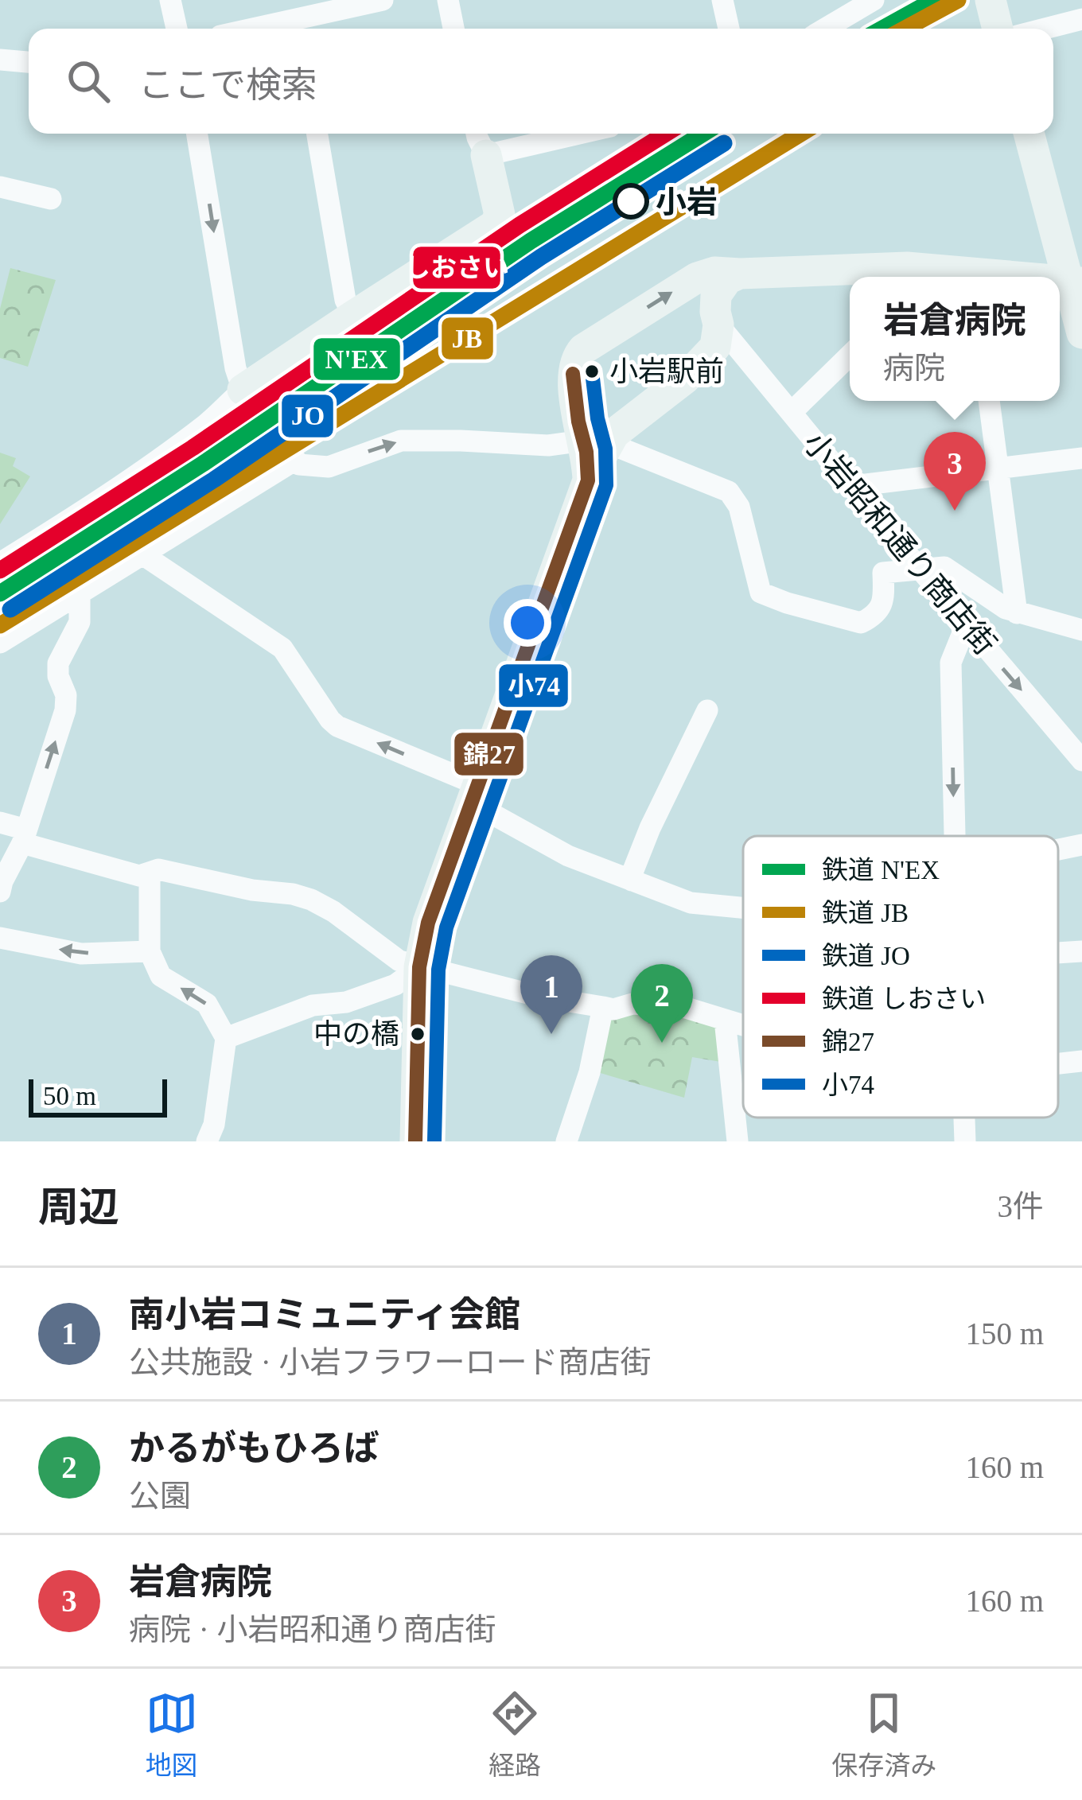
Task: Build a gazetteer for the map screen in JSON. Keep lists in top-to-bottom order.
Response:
{
  "streets": {
    "street": ["小岩昭和通り商店街"]
  },
  "places": ["小岩", "小岩駅前", "中の橋"],
  "lines": [
    "rail line N'EX",
    "rail line JB",
    "rail line しおさい",
    "rail line JO",
    "transit line 小74",
    "transit line 錦27"
  ],
  "legend": [
    "鉄道 N'EX",
    "鉄道 JB",
    "鉄道 JO",
    "鉄道 しおさい",
    "錦27",
    "小74"
  ],
  "scale_bar": "50 m",
  "page": {
    "search": "ここで検索",
    "popup": ["岩倉病院", "病院"],
    "pins": ["3", "1", "2"],
    "scale": "50 m",
    "heading": ["周辺", "3件"],
    "list": [
      {
        "mark": "1",
        "name": "南小岩コミュニティ会館",
        "note": "公共施設 · 小岩フラワーロード商店街",
        "value": "150 m"
      },
      {
        "mark": "2",
        "name": "かるがもひろば",
        "note": "公園",
        "value": "160 m"
      },
      {
        "mark": "3",
        "name": "岩倉病院",
        "note": "病院 · 小岩昭和通り商店街",
        "value": "160 m"
      }
    ],
    "nav": ["地図", "経路", "保存済み"]
  }
}
